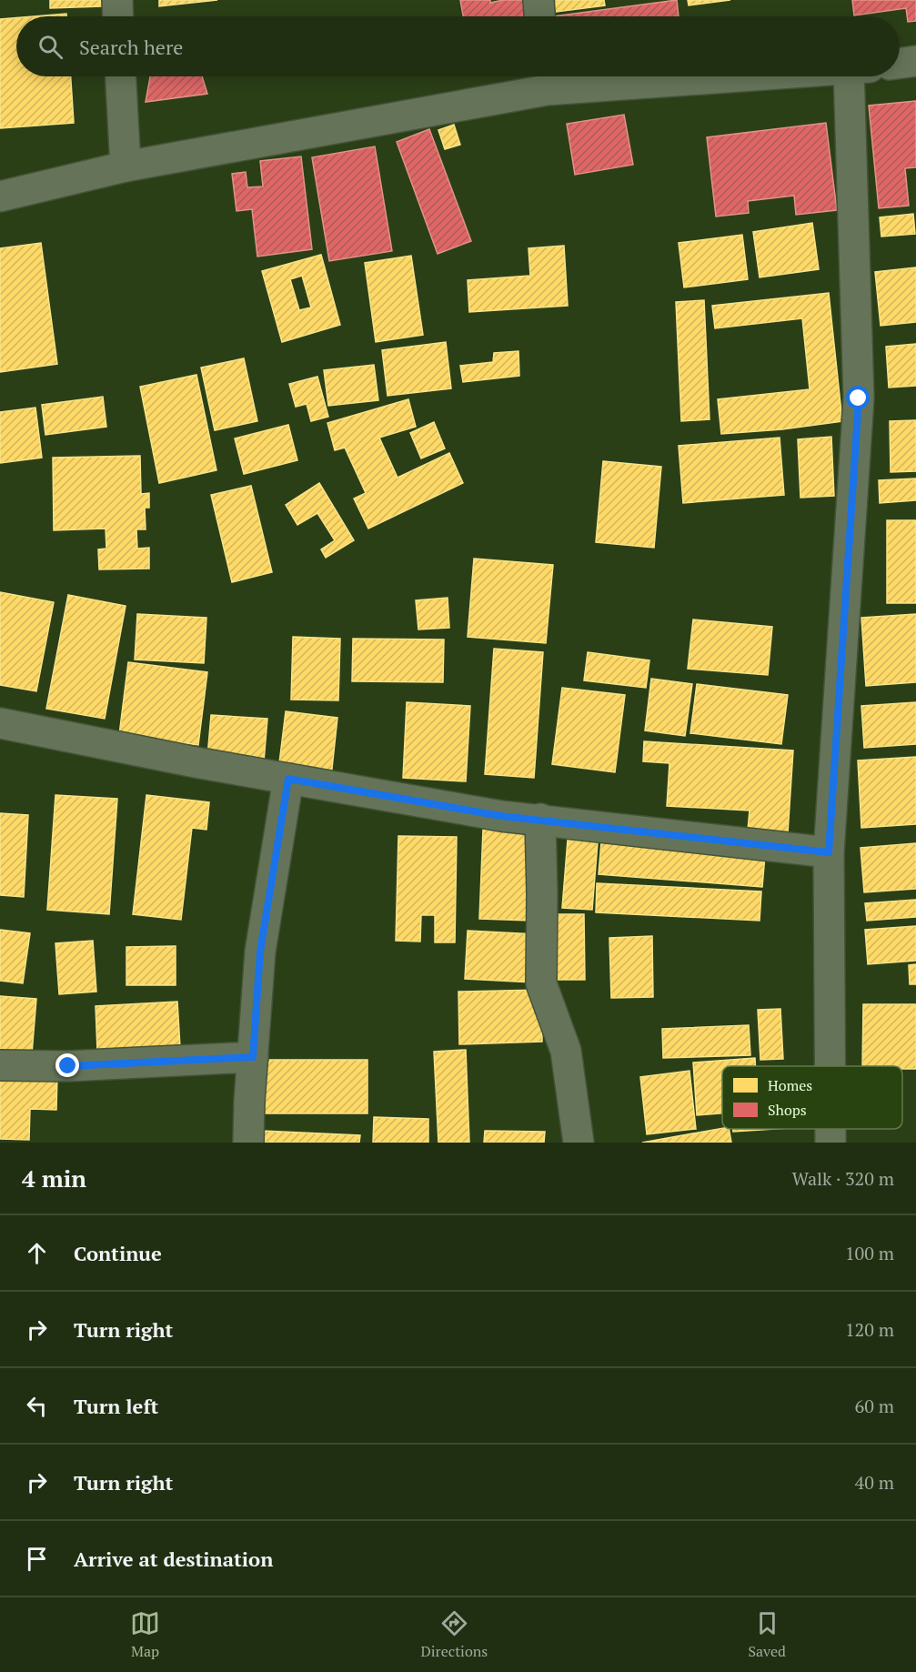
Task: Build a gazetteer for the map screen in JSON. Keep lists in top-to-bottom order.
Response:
{
  "legend": ["Homes", "Shops"],
  "page": {
    "search": "Search here",
    "heading": ["4 min", "Walk · 320 m"],
    "list": [
      ["Continue", "100 m"],
      ["Turn right", "120 m"],
      ["Turn left", "60 m"],
      ["Turn right", "40 m"],
      "Arrive at destination"
    ],
    "nav": ["Map", "Directions", "Saved"]
  }
}
